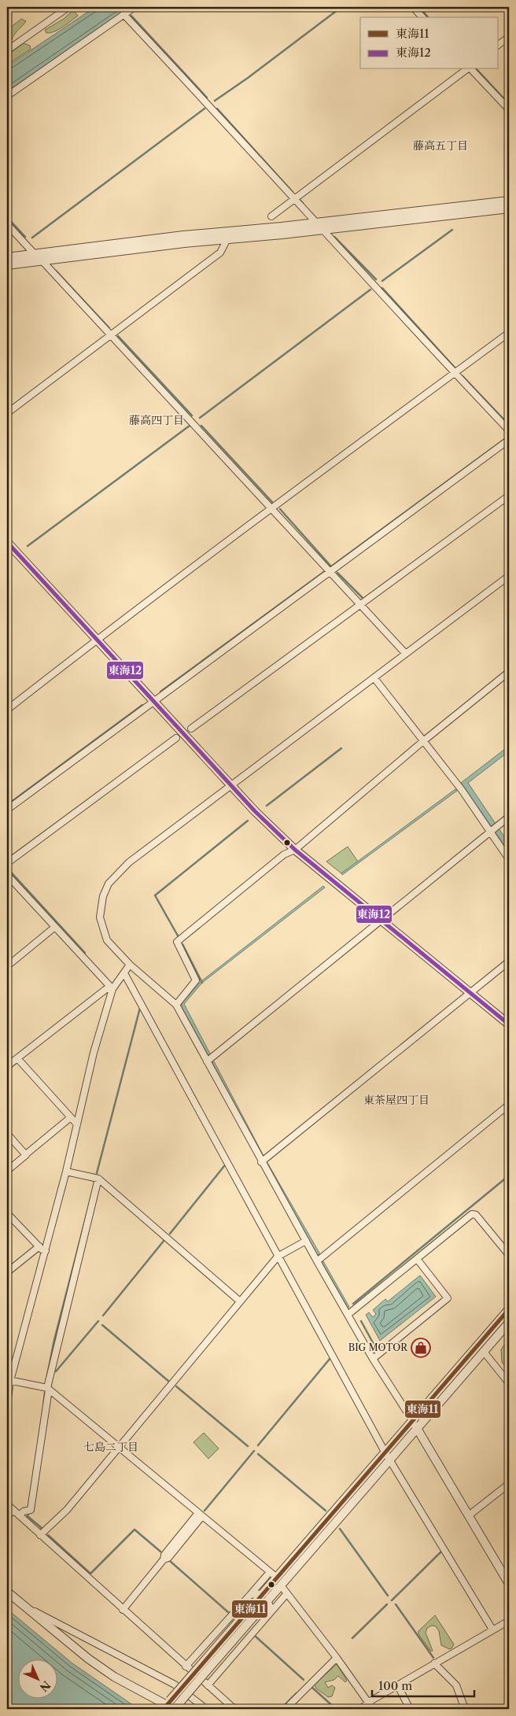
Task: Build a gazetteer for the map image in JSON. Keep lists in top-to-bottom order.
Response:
{
  "districts": [
    "藤高五丁目",
    "藤高四丁目",
    "東茶屋四丁目",
    "七島二丁目"
  ],
  "places": {
    "shop": ["BIG MOTOR"]
  },
  "lines": ["transit line 東海12", "transit line 東海11"],
  "legend": ["東海11", "東海12"],
  "scale_bar": "100 m",
  "north": "bottom right"
}
